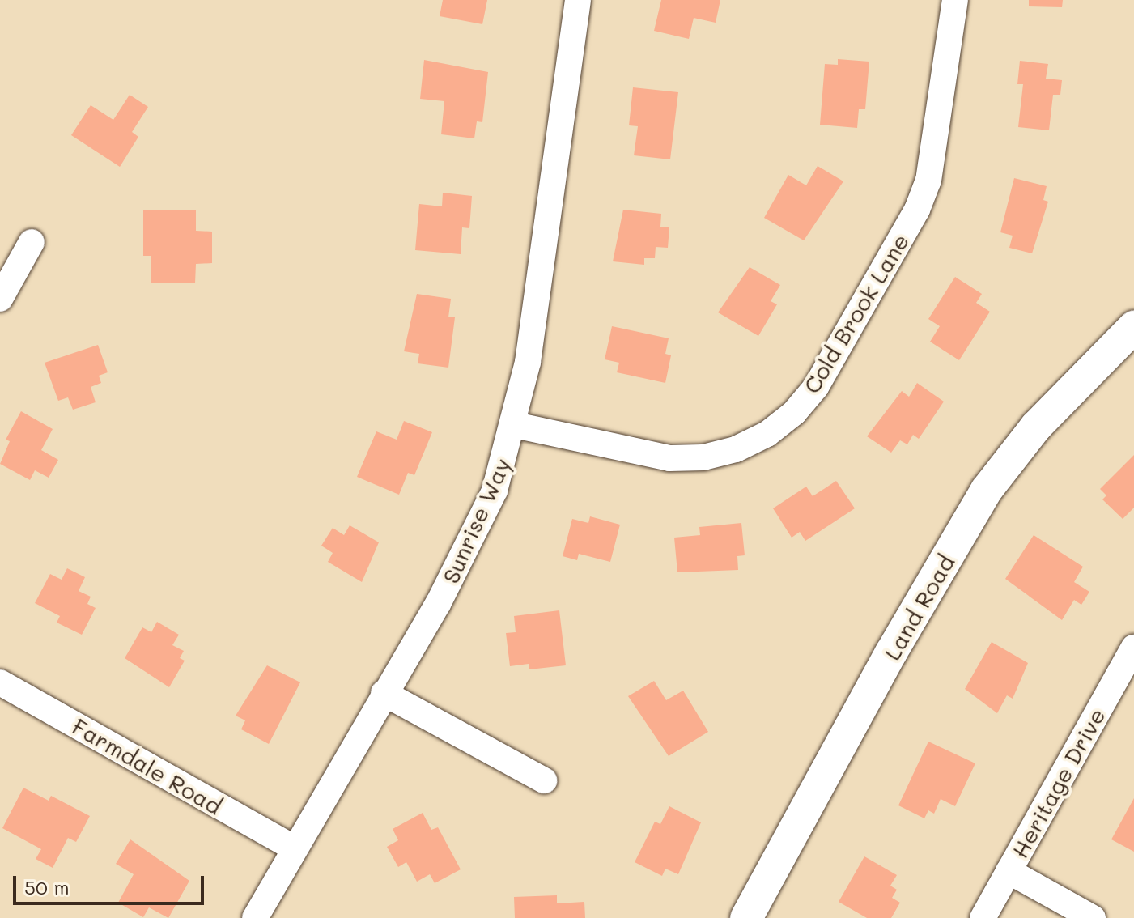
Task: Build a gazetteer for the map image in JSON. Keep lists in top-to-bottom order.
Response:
{
  "streets": {
    "street": [
      "Cold Brook Lane",
      "Sunrise Way",
      "Land Road",
      "Farmdale Road",
      "Heritage Drive"
    ]
  },
  "crossings": [
    ["Cold Brook Lane", "Sunrise Way"],
    ["Sunrise Way", "Farmdale Road"]
  ],
  "scale_bar": "50 m"
}
